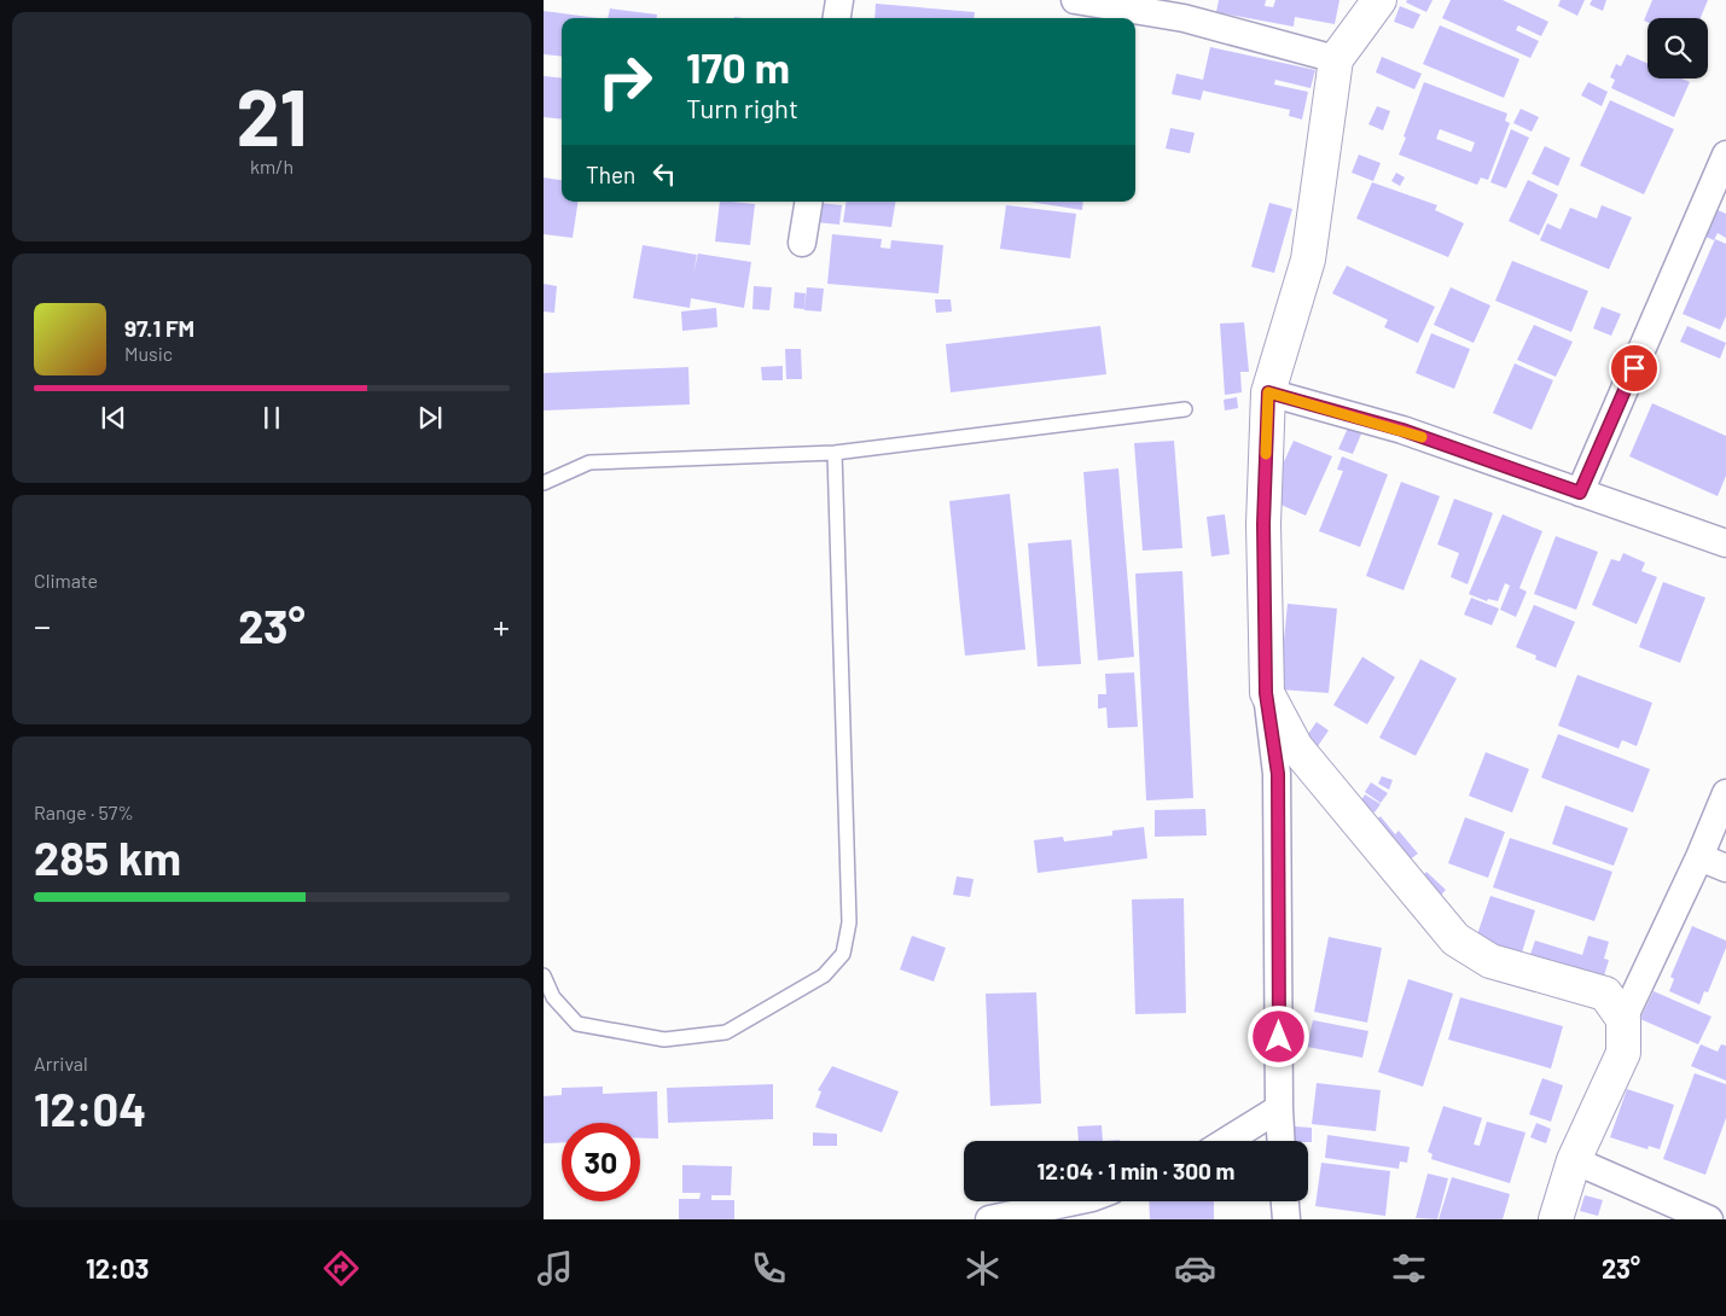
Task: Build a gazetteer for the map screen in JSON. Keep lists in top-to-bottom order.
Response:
{
  "page": {
    "tile": [
      ["21", "km/h"],
      "Climate",
      ["Range · 57%", "285 km"],
      ["Arrival", "12:04"]
    ],
    "turn": ["170 m", "Turn right"],
    "then": "Then",
    "song": ["97.1 FM", "Music"],
    "heat": ["−", "23°", "+"],
    "limit": "30",
    "trip": "12:04 · 1 min · 300 m",
    "tabs": ["12:03", "23°"]
  }
}
